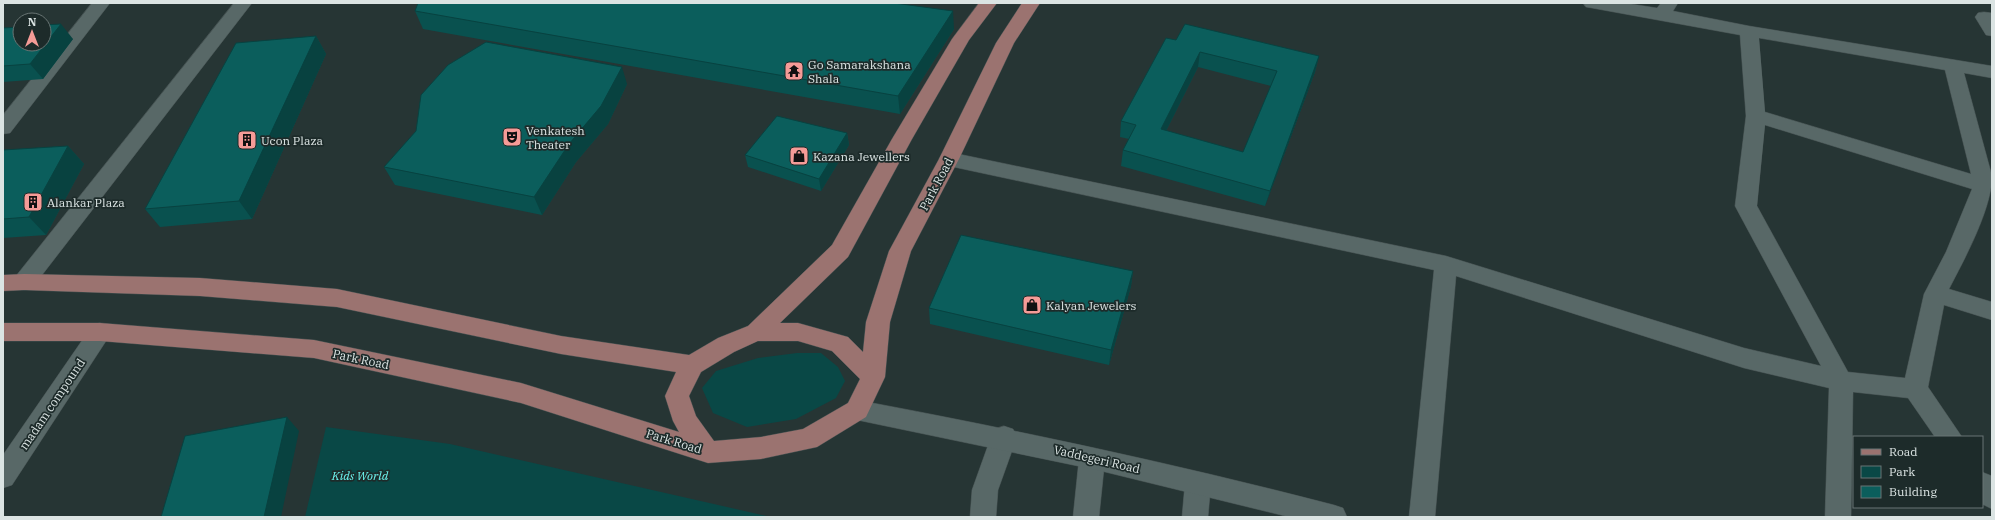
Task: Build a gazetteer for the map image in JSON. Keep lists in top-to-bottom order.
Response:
{
  "streets": {
    "main road": ["Park Road"],
    "street": ["madam compound", "Vaddegeri Road"]
  },
  "crossings": [
    ["Park Road", "madam compound"]
  ],
  "parks": ["Kids World"],
  "places": {
    "temple": ["Go Samarakshana Shala"],
    "theatre": ["Venkatesh Theater"],
    "building": ["Ucon Plaza", "Alankar Plaza"],
    "shop": ["Kazana Jewellers", "Kalyan Jewelers"]
  },
  "legend": ["Road", "Park", "Building"],
  "north": "top"
}
